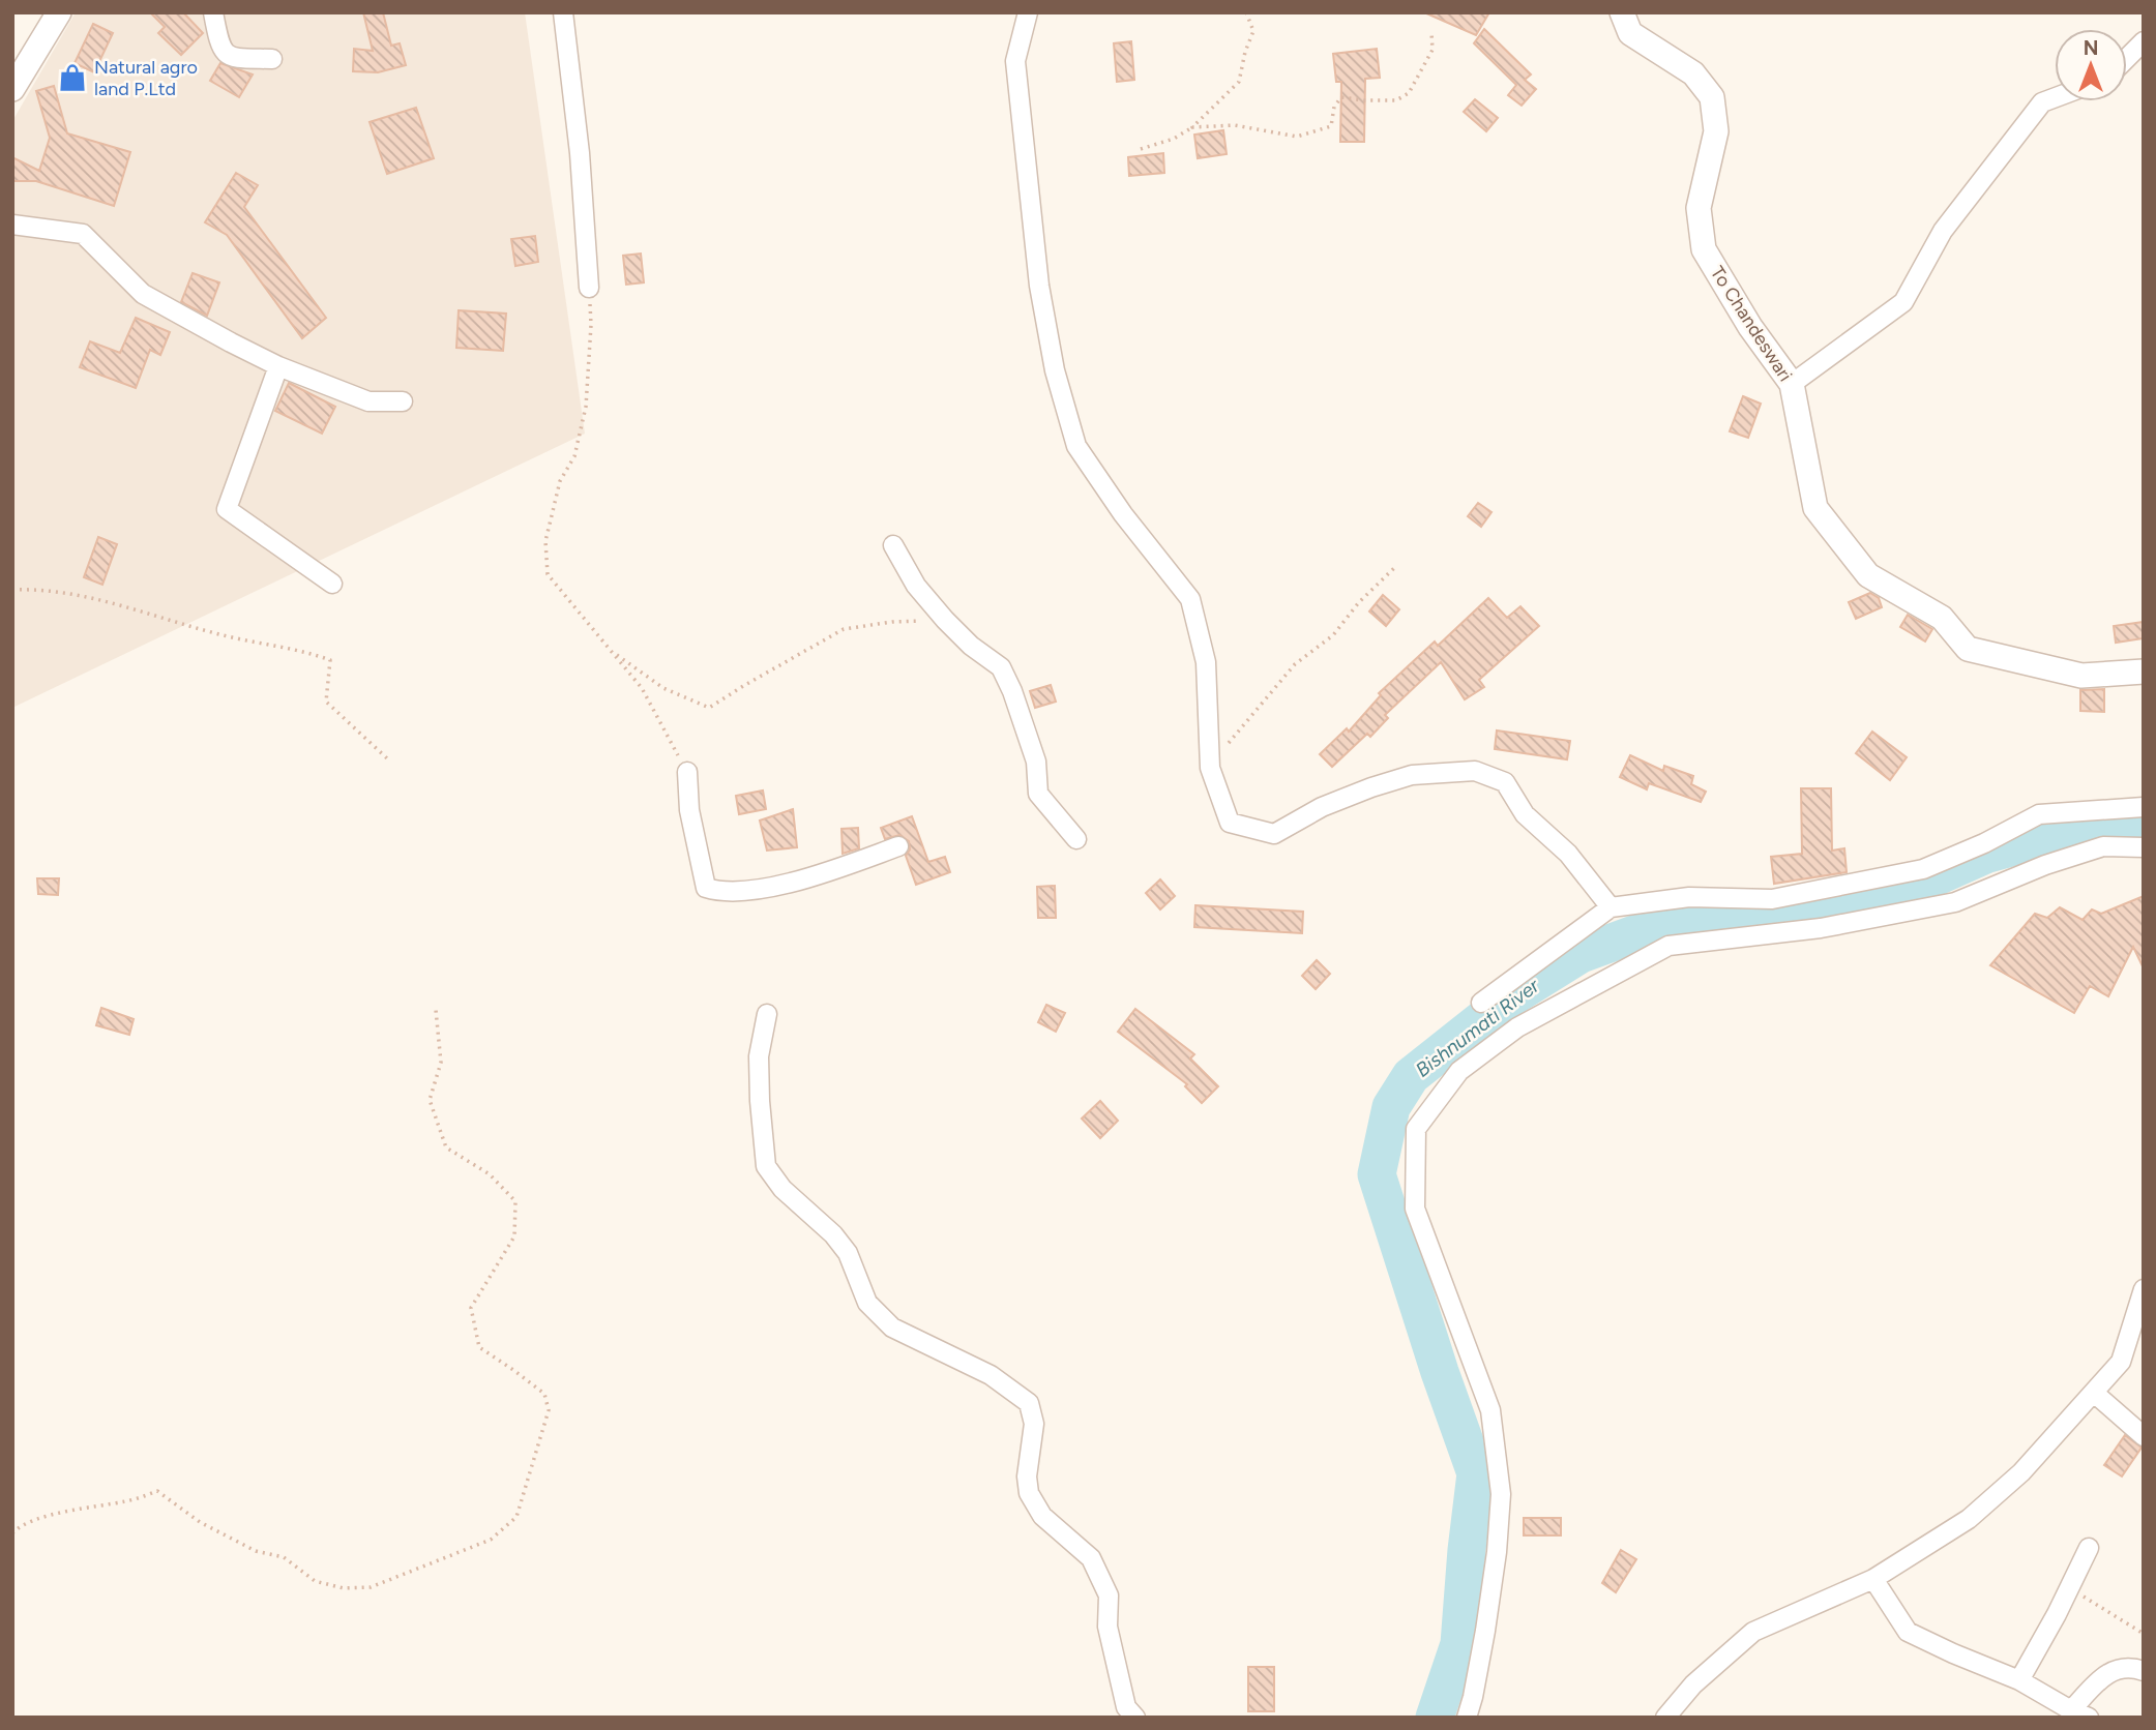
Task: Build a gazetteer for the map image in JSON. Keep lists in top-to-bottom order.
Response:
{
  "streets": {
    "street": ["To Chandeswari"]
  },
  "water": ["Bishnumati River"],
  "places": {
    "shop": ["Natural agro land P.Ltd"]
  },
  "north": "top"
}
